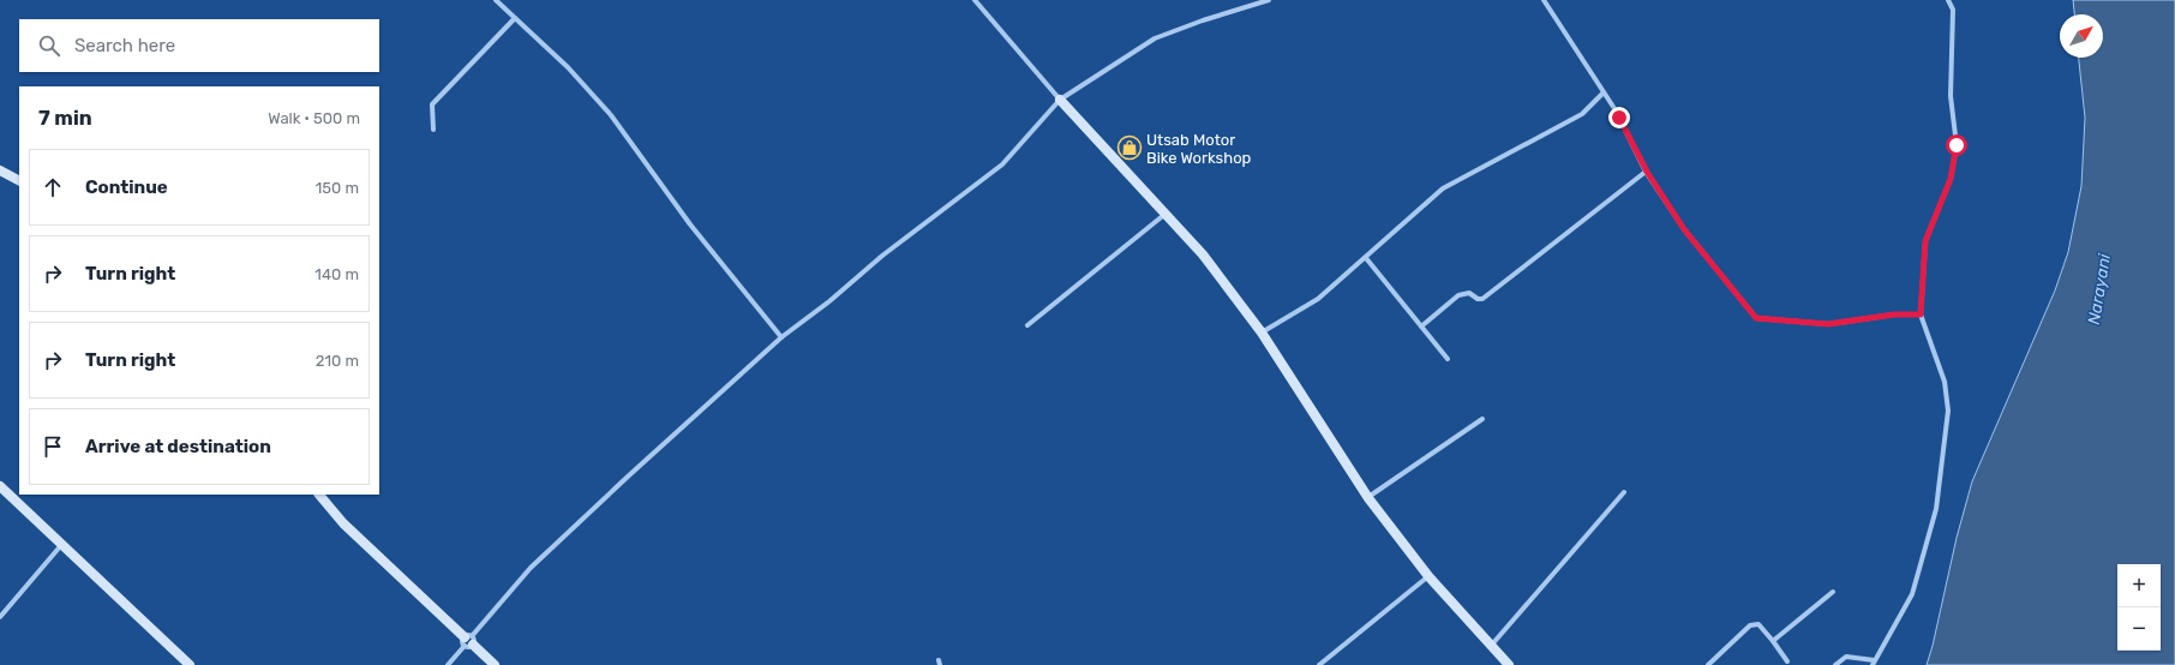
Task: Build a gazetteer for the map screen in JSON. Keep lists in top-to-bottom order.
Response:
{
  "water": ["Narayani"],
  "places": {
    "shop": ["Utsab Motor Bike Workshop"]
  },
  "north": "top right",
  "page": {
    "search": "Search here",
    "heading": ["7 min", "Walk · 500 m"],
    "list": [
      ["Continue", "150 m"],
      ["Turn right", "140 m"],
      ["Turn right", "210 m"],
      "Arrive at destination"
    ],
    "map_buttons": ["+", "−"]
  }
}
